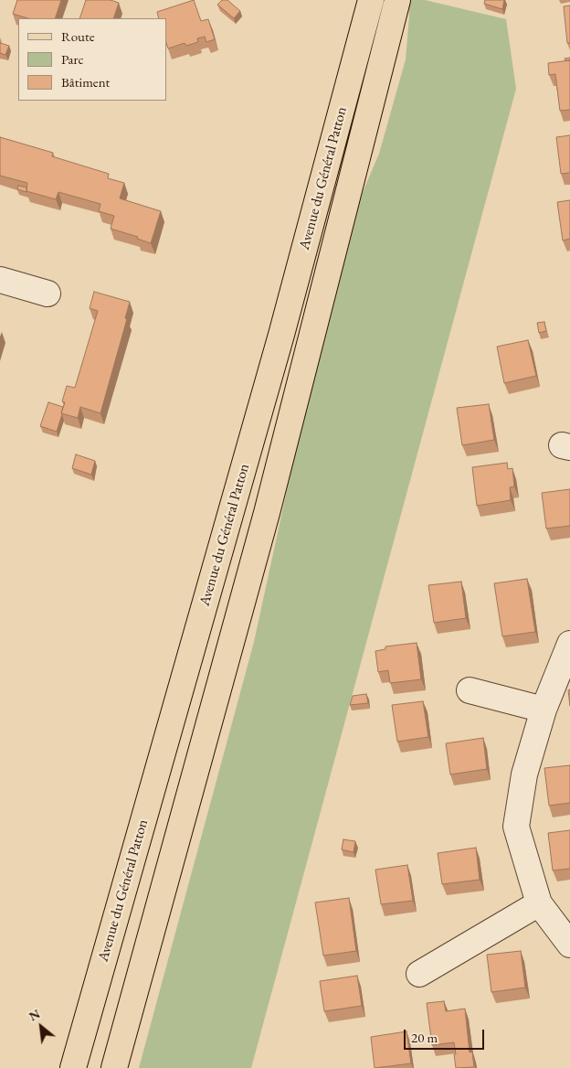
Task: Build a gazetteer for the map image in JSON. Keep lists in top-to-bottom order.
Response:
{
  "streets": {
    "main road": ["Avenue du Général Patton"]
  },
  "legend": ["Route", "Parc", "Bâtiment"],
  "scale_bar": "20 m",
  "north": "top left"
}
